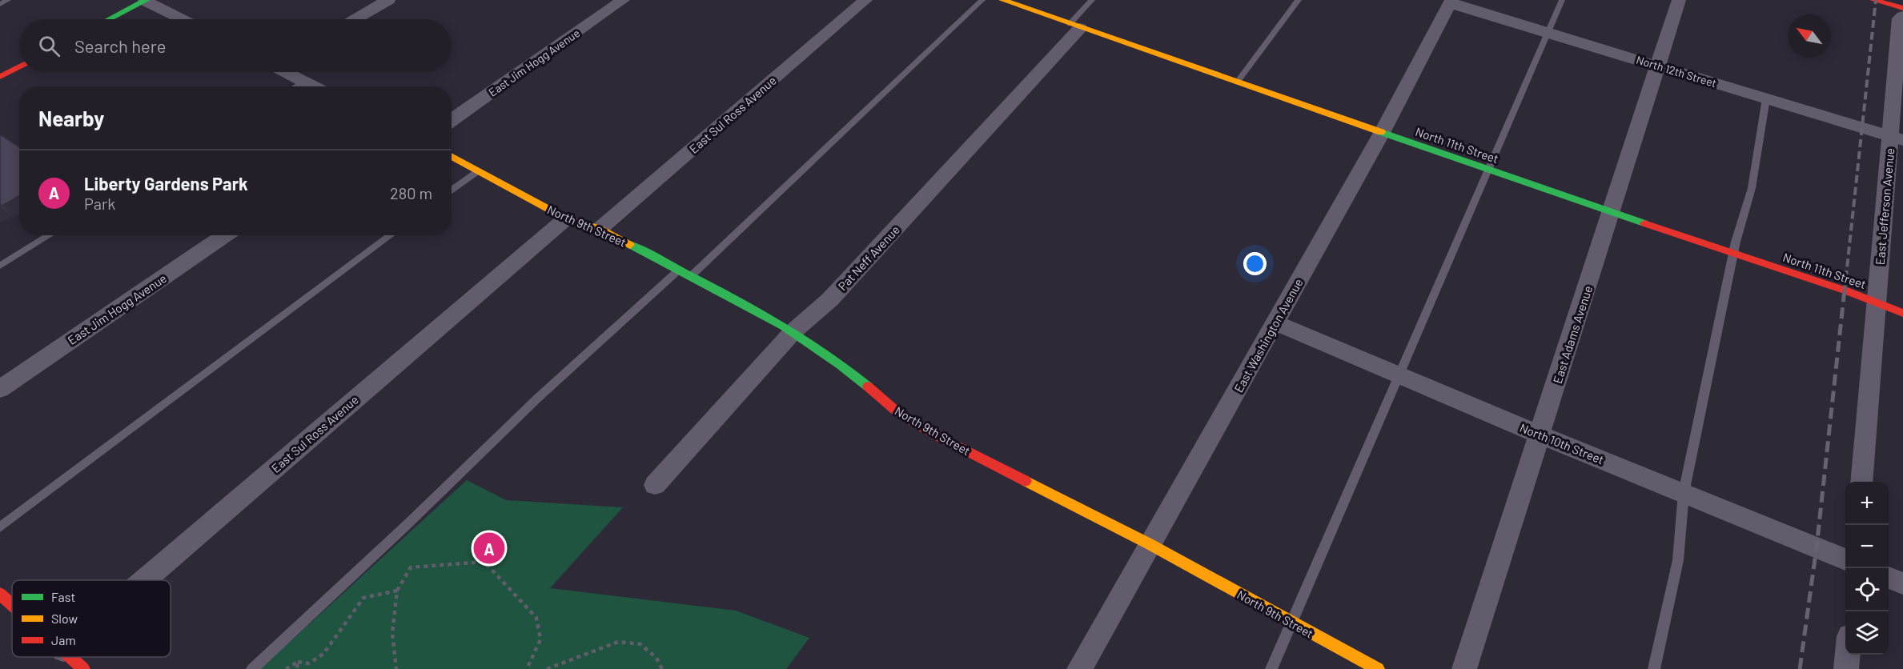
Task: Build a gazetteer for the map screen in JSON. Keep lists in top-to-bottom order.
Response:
{
  "streets": {
    "street": [
      "East Jim Hogg Avenue",
      "North 12th Street",
      "East Sul Ross Avenue",
      "North 11th Street",
      "East Jefferson Avenue",
      "North 9th Street",
      "Pat Neff Avenue",
      "East Adams Avenue",
      "East Washington Avenue",
      "North 10th Street"
    ]
  },
  "crossings": [
    ["North 12th Street", "East Jefferson Avenue"],
    ["North 12th Street", "East Adams Avenue"],
    ["North 12th Street", "East Washington Avenue"],
    ["East Sul Ross Avenue", "North 9th Street"],
    ["North 11th Street", "East Jefferson Avenue"],
    ["North 11th Street", "Pat Neff Avenue"],
    ["North 11th Street", "East Adams Avenue"],
    ["North 11th Street", "East Washington Avenue"],
    ["North 9th Street", "Pat Neff Avenue"],
    ["North 9th Street", "East Washington Avenue"],
    ["East Adams Avenue", "North 10th Street"],
    ["East Washington Avenue", "North 10th Street"]
  ],
  "legend": ["Fast", "Slow", "Jam"],
  "north": "top left",
  "page": {
    "search": "Search here",
    "heading": "Nearby",
    "list": [
      {
        "mark": "A",
        "name": "Liberty Gardens Park",
        "note": "Park",
        "value": "280 m"
      }
    ],
    "map_buttons": ["+", "−"],
    "pins": "A"
  }
}
